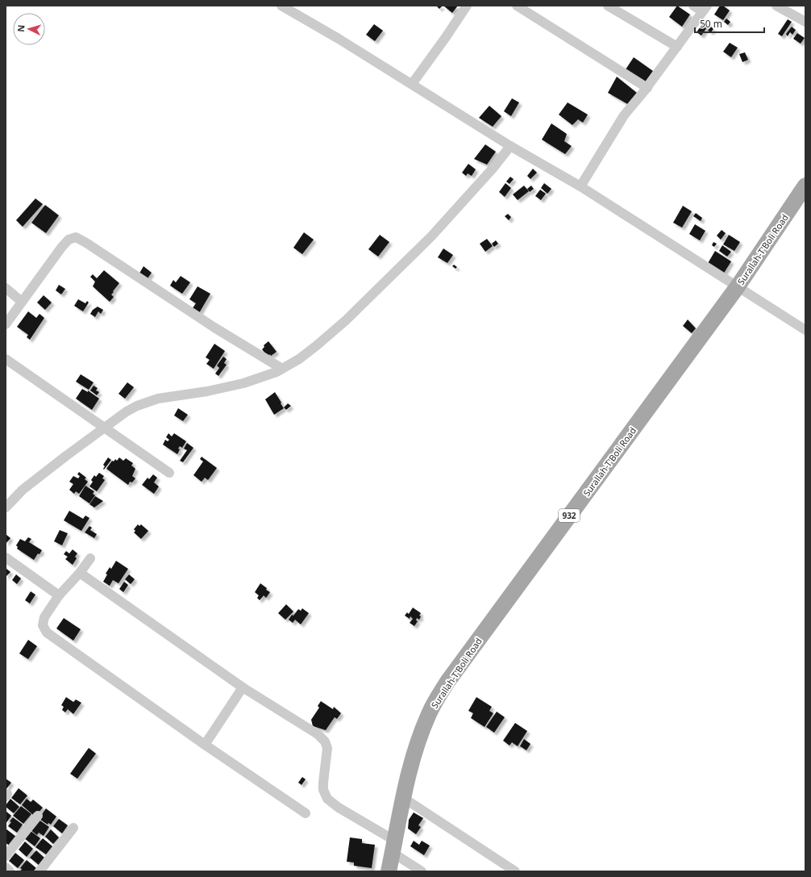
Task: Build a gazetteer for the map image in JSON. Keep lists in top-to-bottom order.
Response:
{
  "streets": {
    "main road": ["Surallah-T'Boli Road", "932"]
  },
  "scale_bar": "50 m",
  "north": "left"
}
